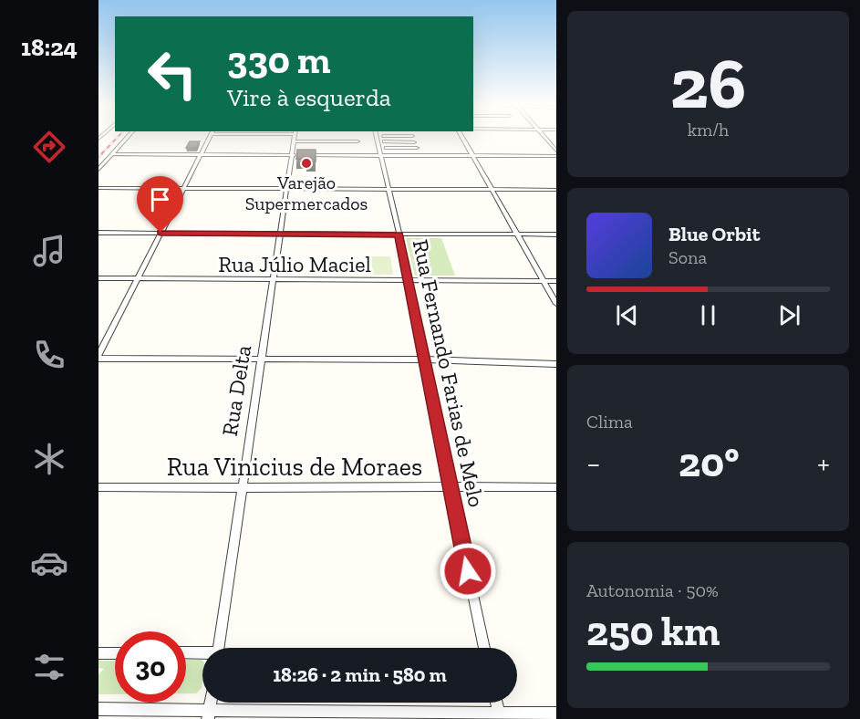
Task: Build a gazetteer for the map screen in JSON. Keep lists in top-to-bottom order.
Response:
{
  "streets": {
    "street": [
      "Rua Júlio Maciel",
      "Rua Fernando Farias de Melo",
      "Rua Delta",
      "Rua Vinicius de Moraes"
    ]
  },
  "crossings": [
    ["Rua Júlio Maciel", "Rua Fernando Farias de Melo"],
    ["Rua Júlio Maciel", "Rua Delta"],
    ["Rua Fernando Farias de Melo", "Rua Vinicius de Moraes"],
    ["Rua Delta", "Rua Vinicius de Moraes"]
  ],
  "places": ["Varejão Supermercados"],
  "page": {
    "tabs": "18:24",
    "tile": [
      ["26", "km/h"],
      "Clima",
      ["Autonomia · 50%", "250 km"]
    ],
    "turn": ["330 m", "Vire à esquerda"],
    "song": ["Blue Orbit", "Sona"],
    "heat": ["−", "20°", "+"],
    "limit": "30",
    "trip": "18:26 · 2 min · 580 m"
  }
}
